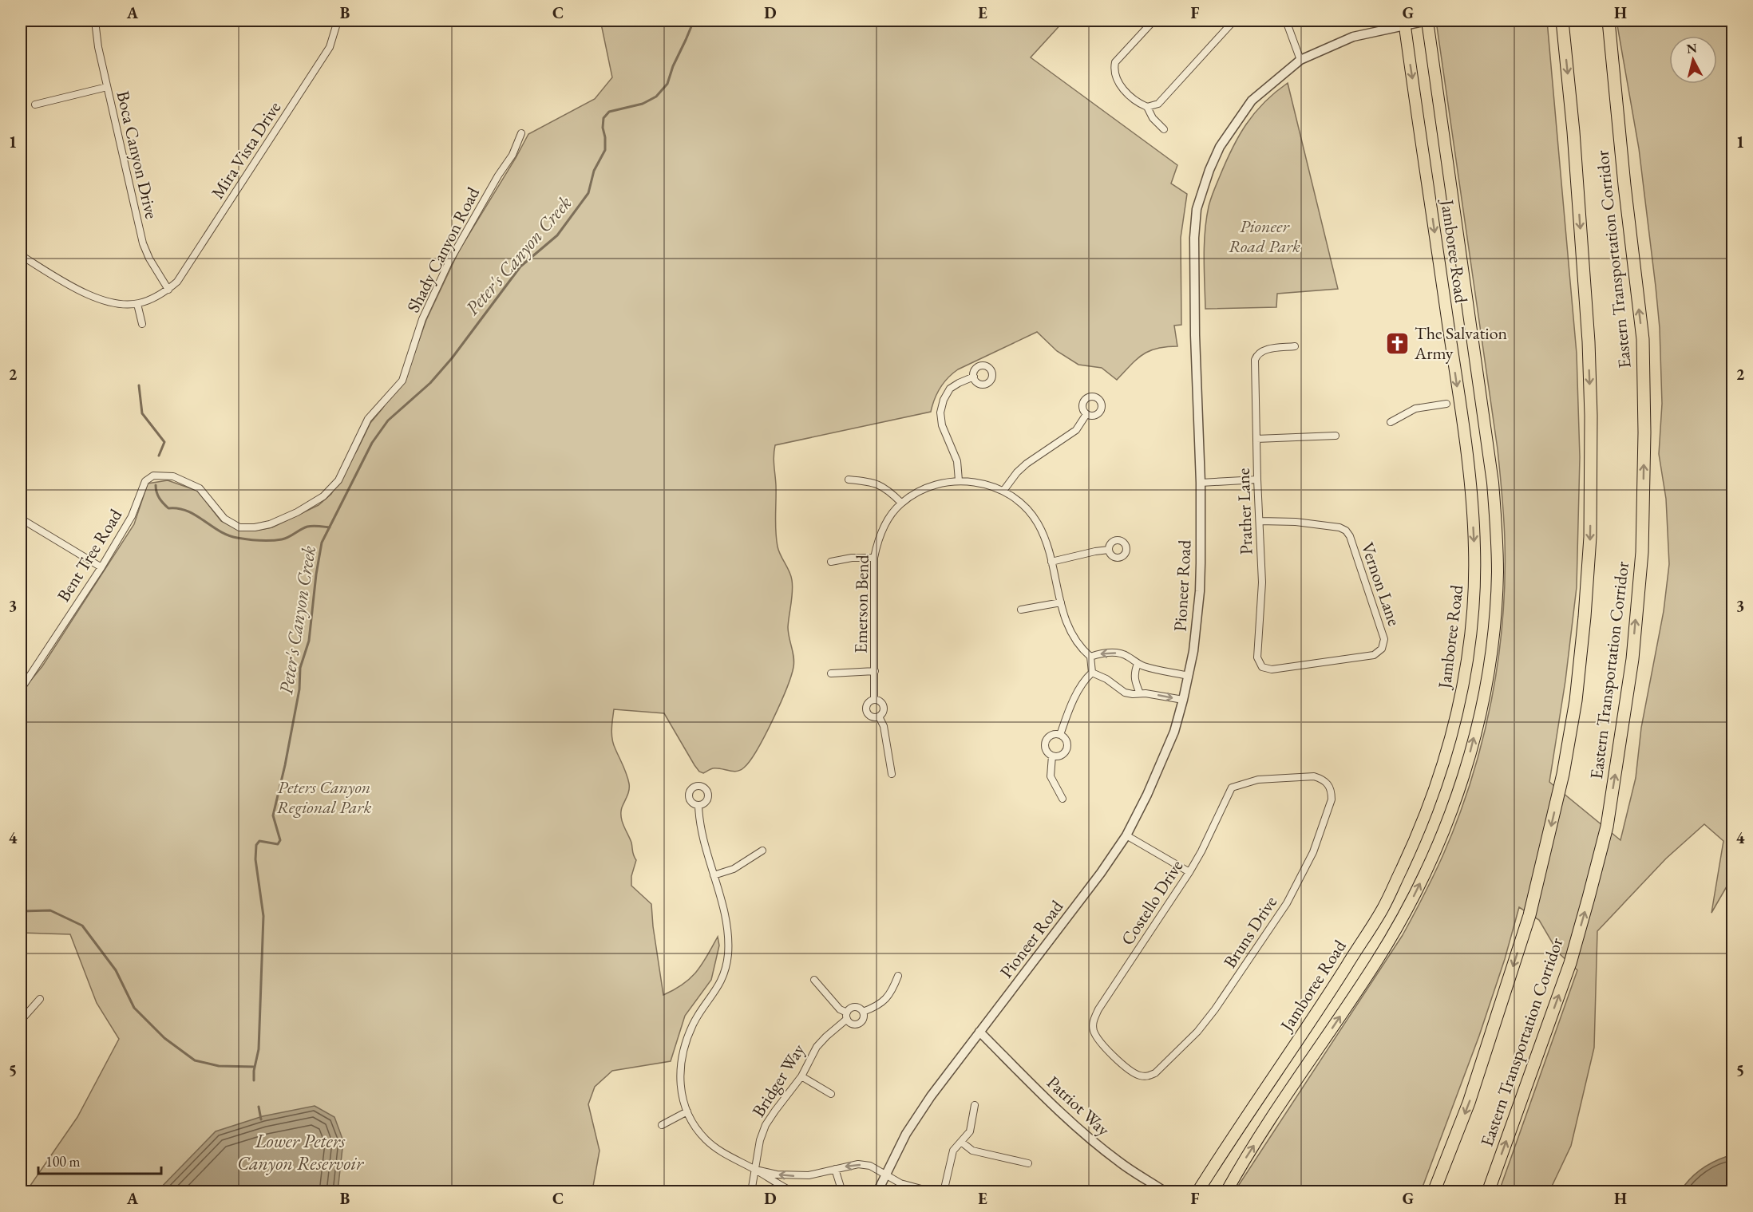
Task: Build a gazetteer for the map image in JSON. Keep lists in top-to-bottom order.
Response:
{
  "streets": {
    "highway": ["Eastern Transportation Corridor"],
    "main road": ["Jamboree Road"],
    "street": [
      "Mira Vista Drive",
      "Boca Canyon Drive",
      "Shady Canyon Road",
      "Prather Lane",
      "Bent Tree Road",
      "Vernon Lane",
      "Pioneer Road",
      "Emerson Bend",
      "Costello Drive",
      "Bruns Drive",
      "Bridger Way",
      "Patriot Way"
    ]
  },
  "crossings": [
    ["Mira Vista Drive", "Boca Canyon Drive"],
    ["Shady Canyon Road", "Bent Tree Road"],
    ["Jamboree Road", "Pioneer Road"],
    ["Prather Lane", "Vernon Lane"],
    ["Pioneer Road", "Patriot Way"],
    ["Costello Drive", "Bruns Drive"]
  ],
  "water": ["Peter's Canyon Creek", "Lower Peters Canyon Reservoir"],
  "parks": ["Pioneer Road Park", "Peters Canyon Regional Park"],
  "places": {
    "church": ["The Salvation Army"]
  },
  "scale_bar": "100 m",
  "north": "top",
  "grid": {
    "columns": [
      "A",
      "B",
      "C",
      "D",
      "E",
      "F",
      "G",
      "H"
    ],
    "rows": [
      "1",
      "2",
      "3",
      "4",
      "5"
    ]
  }
}
